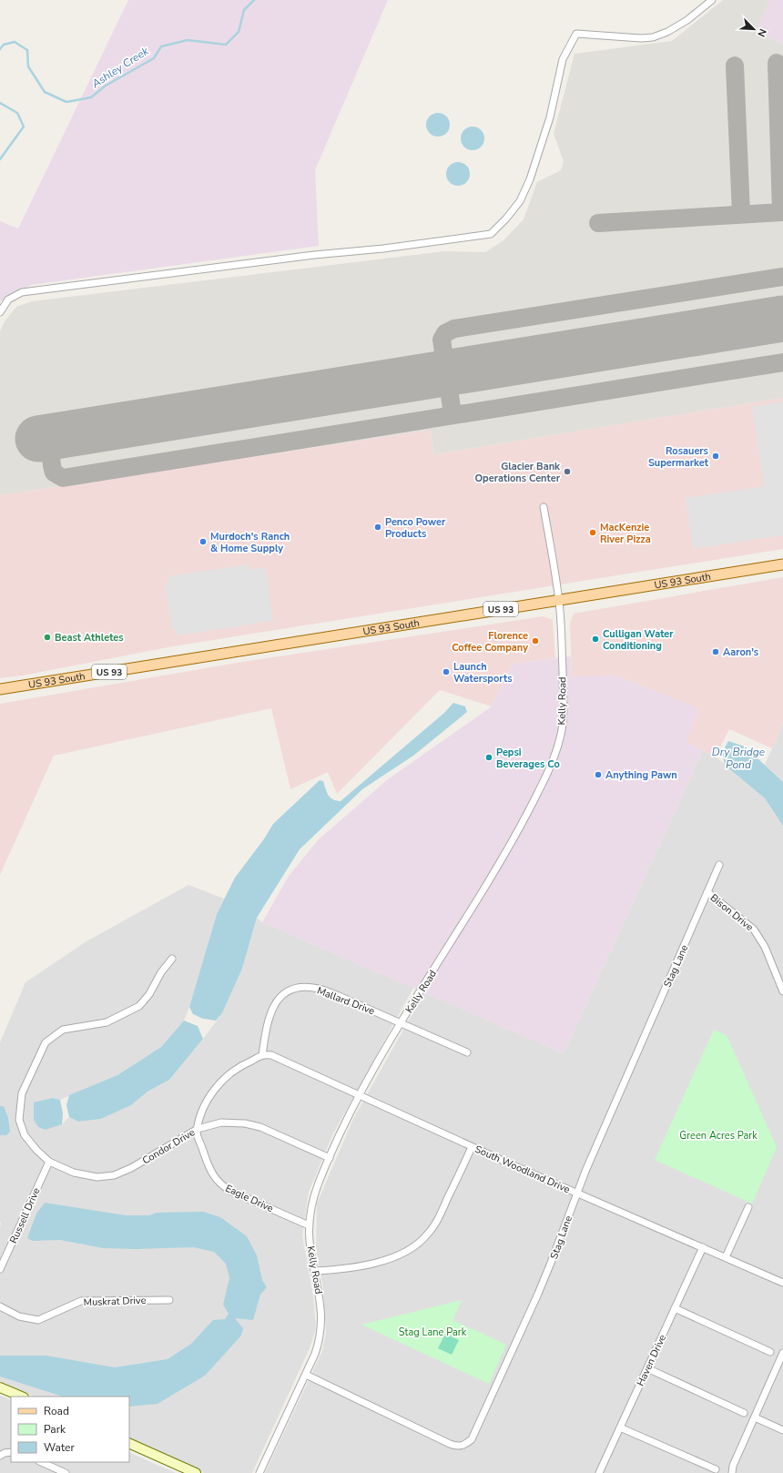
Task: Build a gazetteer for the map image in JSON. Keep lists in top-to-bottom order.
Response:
{
  "streets": {
    "main road": ["US 93 South", "US 93"],
    "street": [
      "Kelly Road",
      "Bison Drive",
      "Stag Lane",
      "Mallard Drive",
      "Condor Drive",
      "South Woodland Drive",
      "Eagle Drive",
      "Russell Drive",
      "Muskrat Drive",
      "Haven Drive"
    ]
  },
  "crossings": [
    ["US 93 South", "Kelly Road"],
    ["Kelly Road", "Stag Lane"],
    ["Kelly Road", "Mallard Drive"],
    ["Kelly Road", "Condor Drive"],
    ["Kelly Road", "South Woodland Drive"],
    ["Kelly Road", "Eagle Drive"],
    ["Bison Drive", "Stag Lane"],
    ["Stag Lane", "South Woodland Drive"],
    ["Mallard Drive", "South Woodland Drive"],
    ["Mallard Drive", "Eagle Drive"],
    ["Condor Drive", "Eagle Drive"],
    ["Condor Drive", "Russell Drive"],
    ["South Woodland Drive", "Eagle Drive"],
    ["South Woodland Drive", "Haven Drive"]
  ],
  "water": ["Ashley Creek", "Dry Bridge Pond"],
  "parks": ["Green Acres Park", "Stag Lane Park"],
  "places": [
    "Rosauers Supermarket",
    "Glacier Bank Operations Center",
    "Penco Power Products",
    "MacKenzie River Pizza",
    "Murdoch's Ranch & Home Supply",
    "Beast Athletes",
    "Culligan Water Conditioning",
    "Florence Coffee Company",
    "Aaron's",
    "Launch Watersports",
    "Pepsi Beverages Co",
    "Anything Pawn"
  ],
  "legend": ["Road", "Park", "Water"],
  "north": "bottom right"
}
